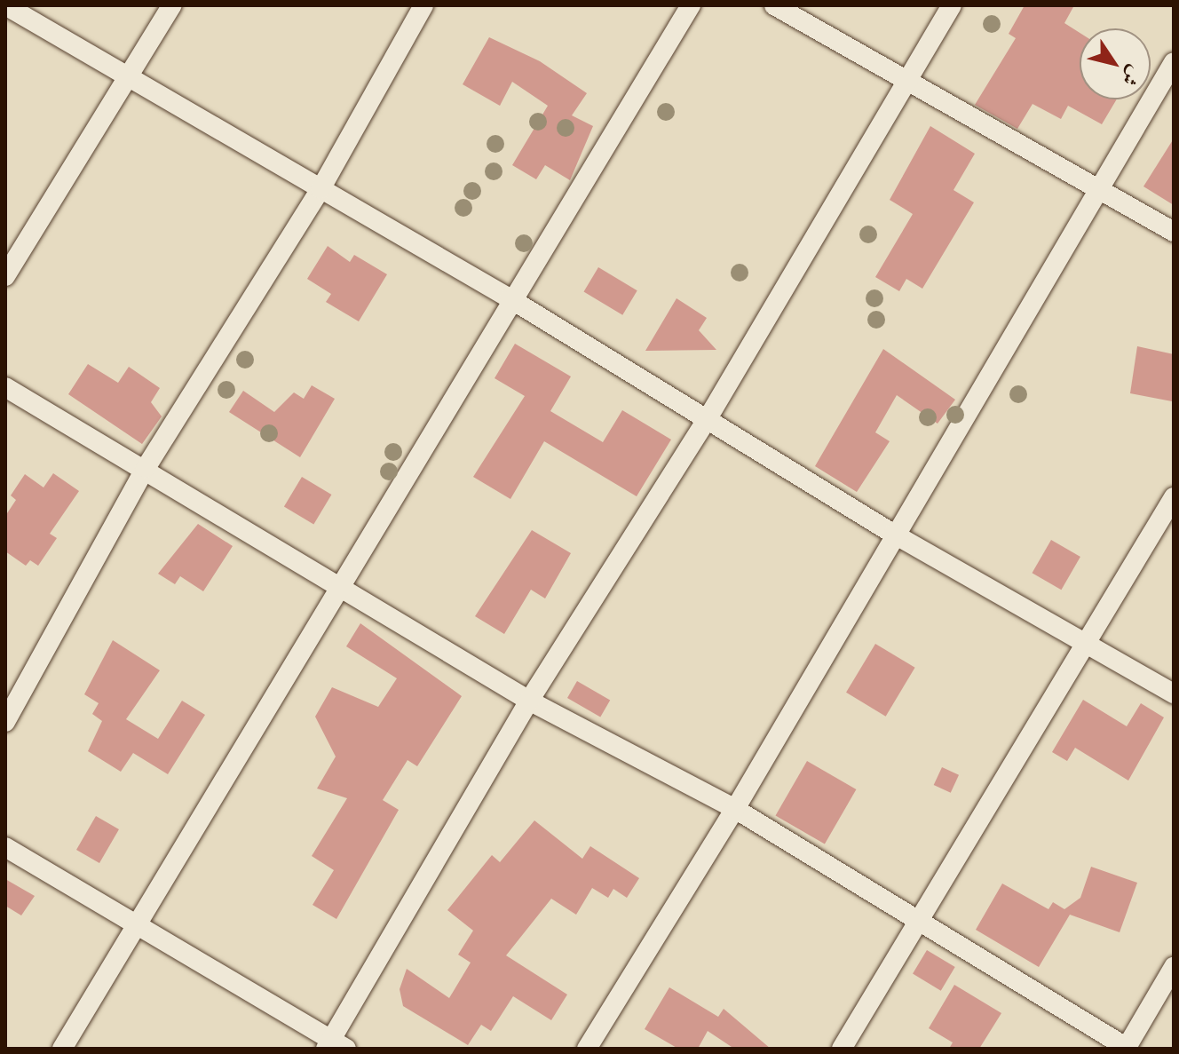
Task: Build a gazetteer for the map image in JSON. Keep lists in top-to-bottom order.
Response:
{
  "north": "bottom right"
}
